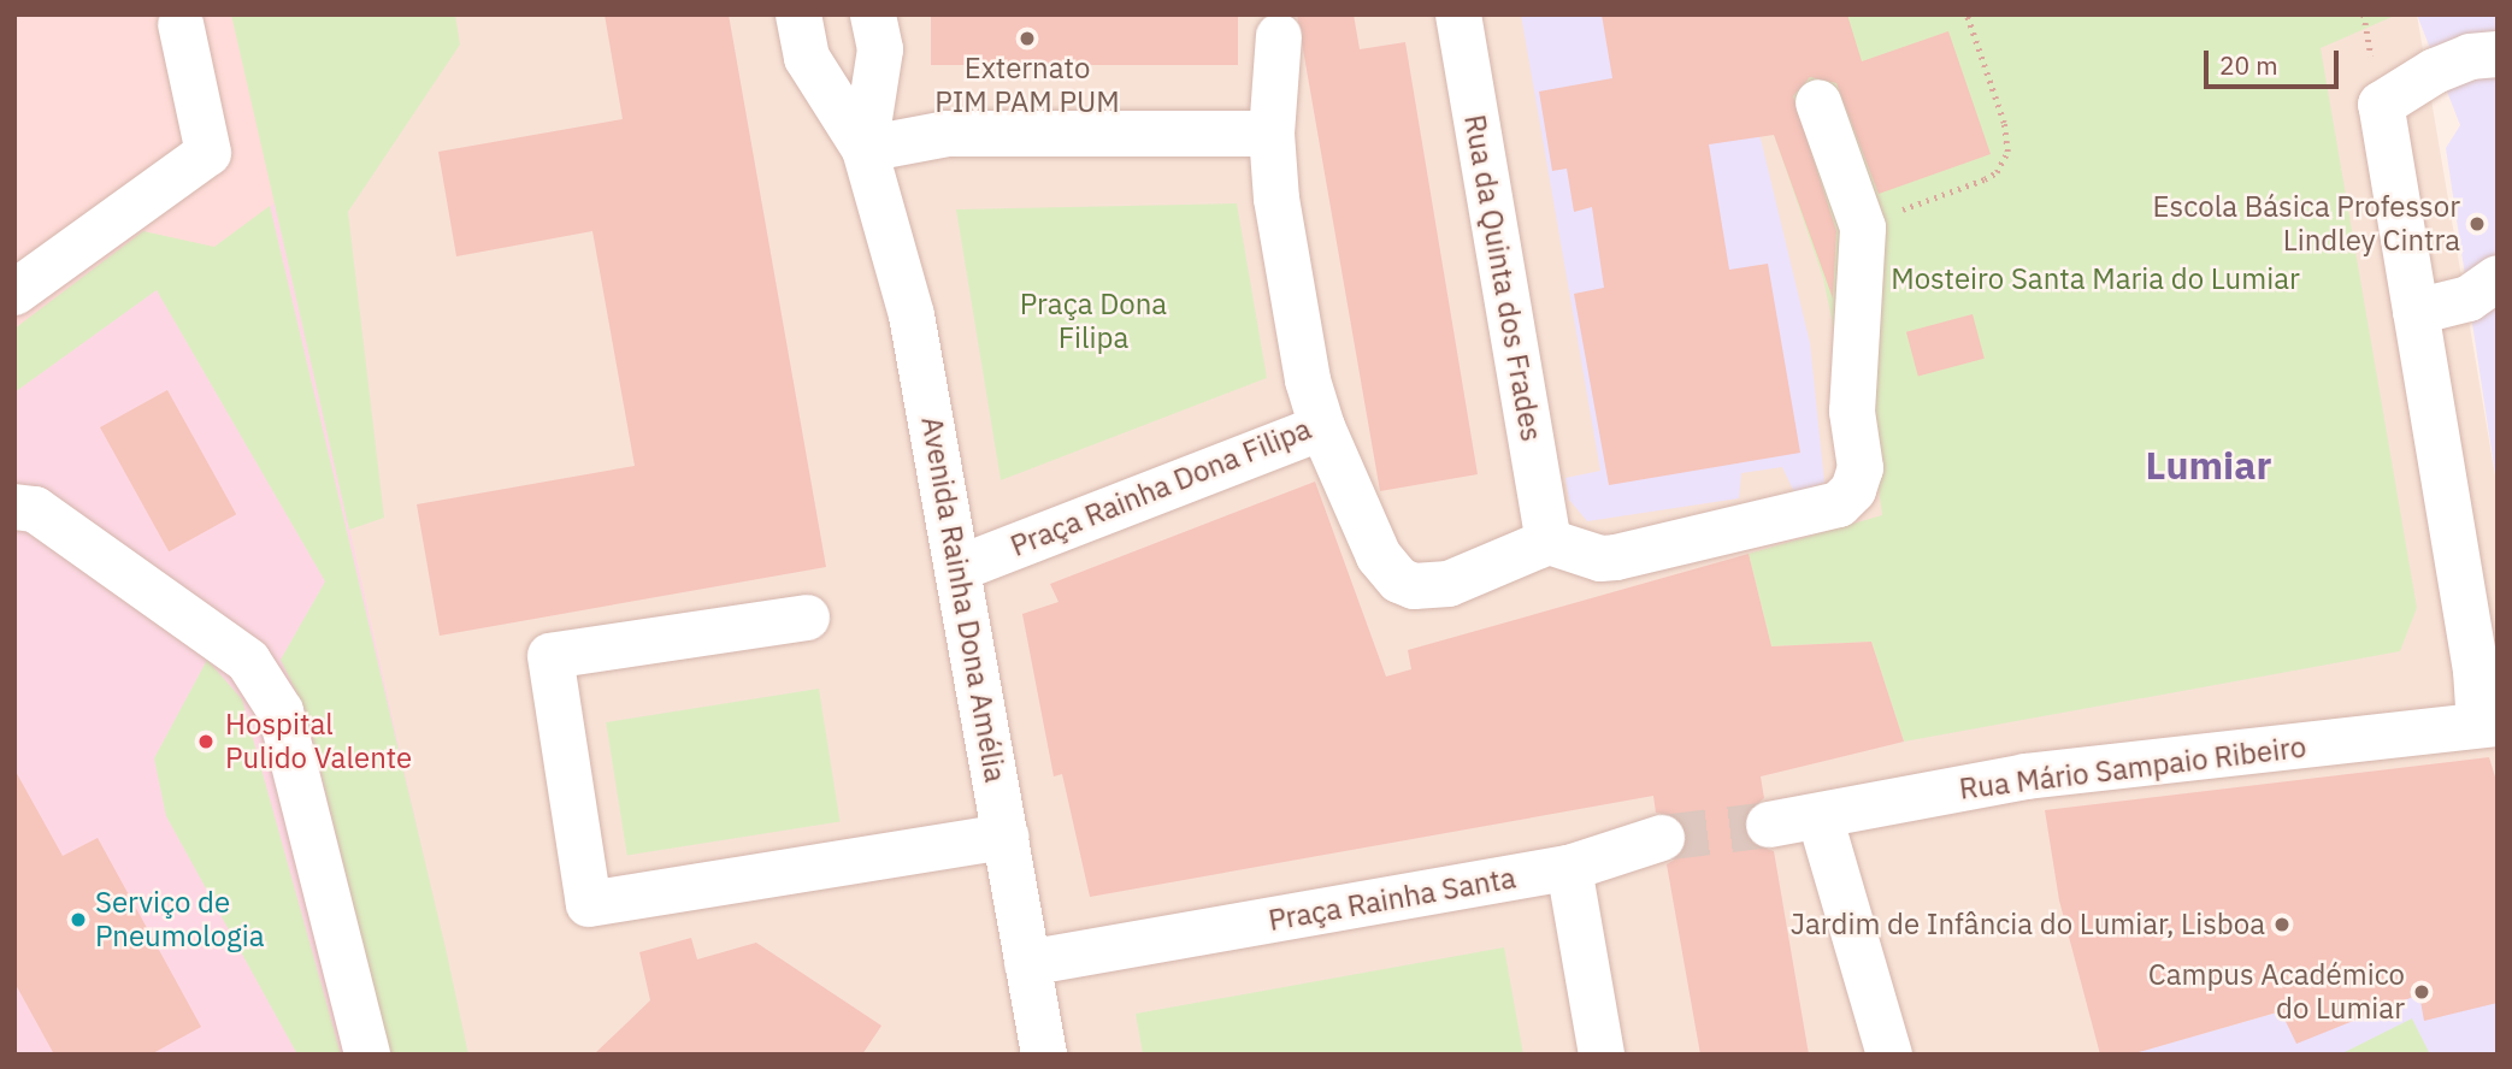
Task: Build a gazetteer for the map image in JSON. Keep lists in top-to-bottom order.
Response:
{
  "streets": {
    "street": [
      "Rua da Quinta dos Frades",
      "Praça Rainha Dona Filipa",
      "Avenida Rainha Dona Amélia",
      "Rua Mário Sampaio Ribeiro",
      "Praça Rainha Santa"
    ]
  },
  "crossings": [
    ["Praça Rainha Dona Filipa", "Avenida Rainha Dona Amélia"],
    ["Avenida Rainha Dona Amélia", "Praça Rainha Santa"]
  ],
  "districts": ["Lumiar"],
  "parks": ["Mosteiro Santa Maria do Lumiar", "Praça Dona Filipa"],
  "places": [
    "Externato PIM PAM PUM",
    "Escola Básica Professor Lindley Cintra",
    "Hospital Pulido Valente",
    "Serviço de Pneumologia",
    "Jardim de Infância do Lumiar, Lisboa",
    "Campus Académico do Lumiar"
  ],
  "scale_bar": "20 m"
}
